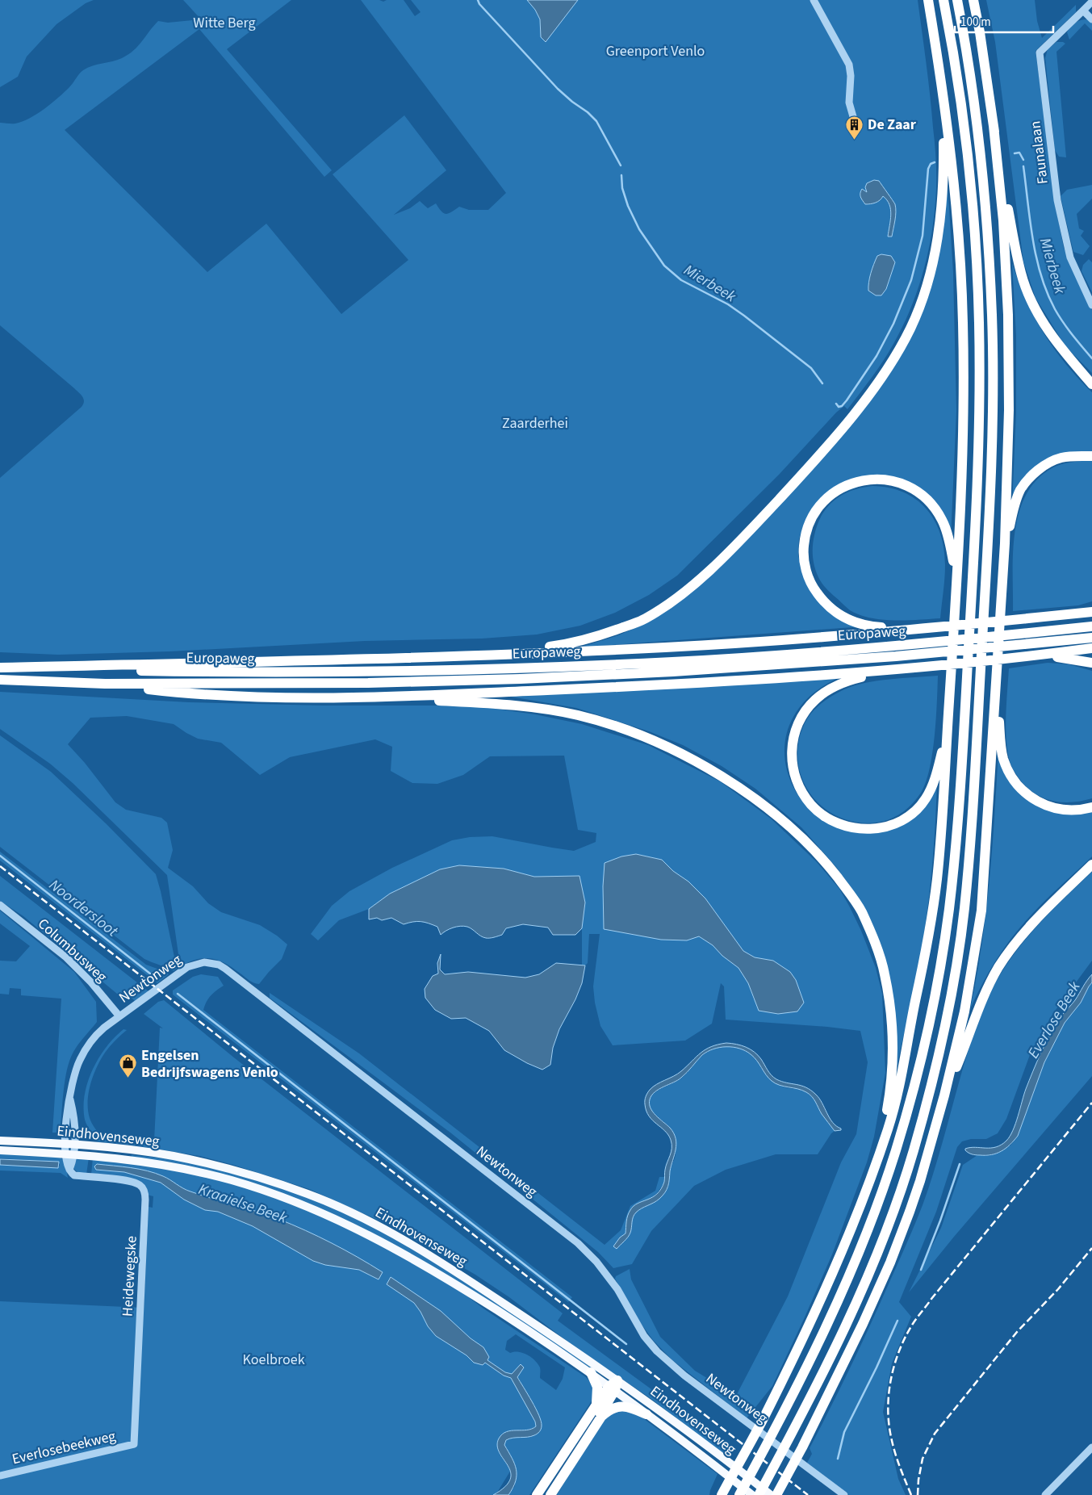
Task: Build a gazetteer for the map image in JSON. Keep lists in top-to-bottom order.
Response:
{
  "streets": {
    "highway": ["Europaweg"],
    "main road": ["Eindhovenseweg"],
    "street": [
      "Faunalaan",
      "Columbusweg",
      "Newtonweg",
      "Heidewegske",
      "Everlosebeekweg"
    ]
  },
  "crossings": [
    ["Columbusweg", "Newtonweg"],
    ["Eindhovenseweg", "Heidewegske"],
    ["Heidewegske", "Everlosebeekweg"]
  ],
  "water": [
    "Mierbeek",
    "Noordersloot",
    "Everlose Beek",
    "Kraaielse Beek"
  ],
  "parks": [
    "Witte Berg",
    "Greenport Venlo",
    "Zaarderhei",
    "Koelbroek"
  ],
  "places": {
    "building": ["De Zaar"],
    "shop": ["Engelsen Bedrijfswagens Venlo"]
  },
  "scale_bar": "100 m"
}
